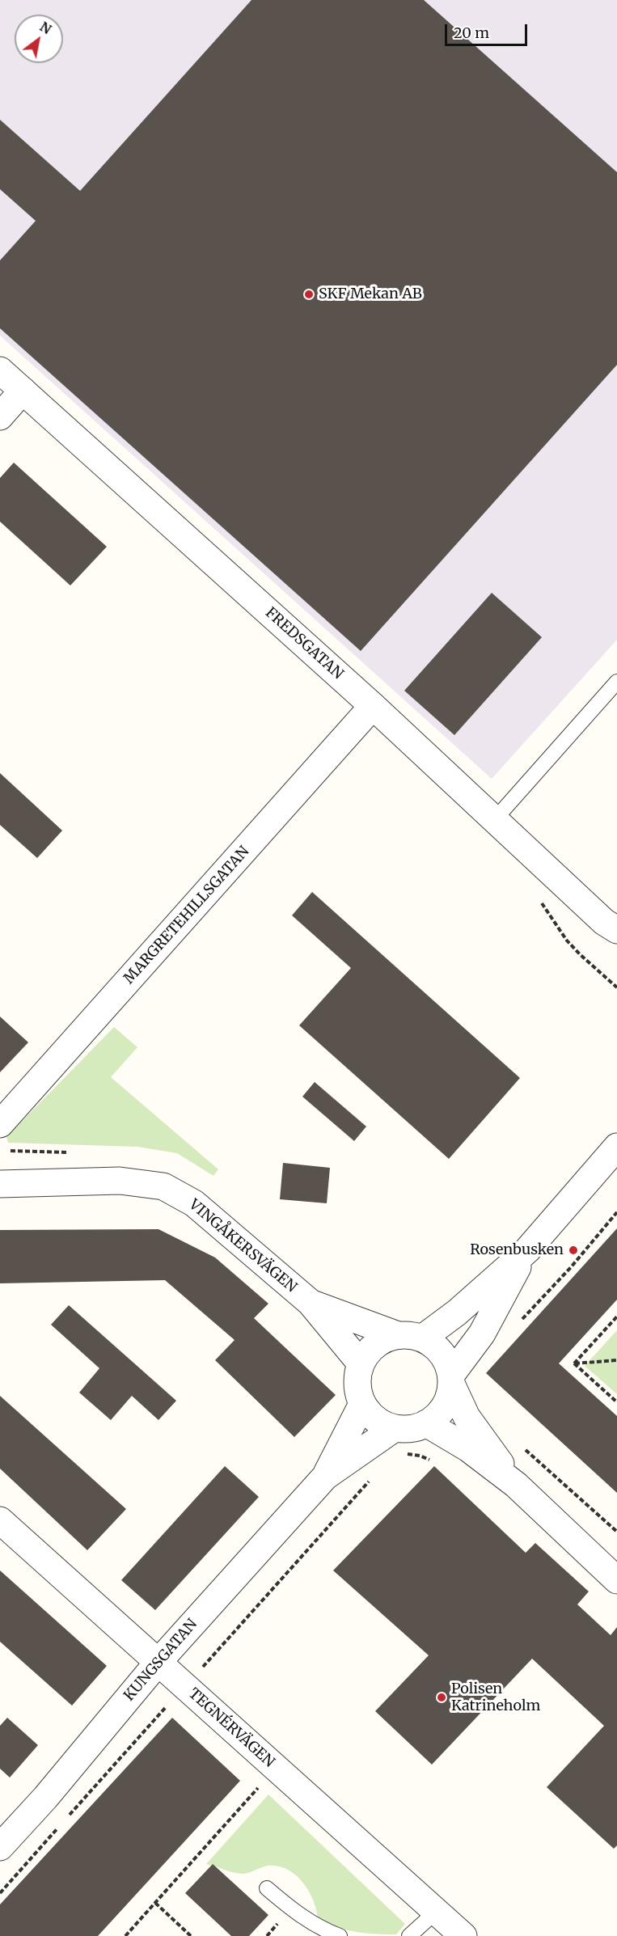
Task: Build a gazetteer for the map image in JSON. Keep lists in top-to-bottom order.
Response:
{
  "streets": {
    "street": [
      "FREDSGATAN",
      "MARGRETEHILLSGATAN",
      "VINGÅKERSVÄGEN",
      "KUNGSGATAN",
      "TEGNÉRVÄGEN"
    ]
  },
  "crossings": [
    ["FREDSGATAN", "MARGRETEHILLSGATAN"],
    ["VINGÅKERSVÄGEN", "KUNGSGATAN"],
    ["KUNGSGATAN", "TEGNÉRVÄGEN"]
  ],
  "places": ["SKF Mekan AB", "Rosenbusken", "Polisen Katrineholm"],
  "scale_bar": "20 m",
  "north": "top right"
}
